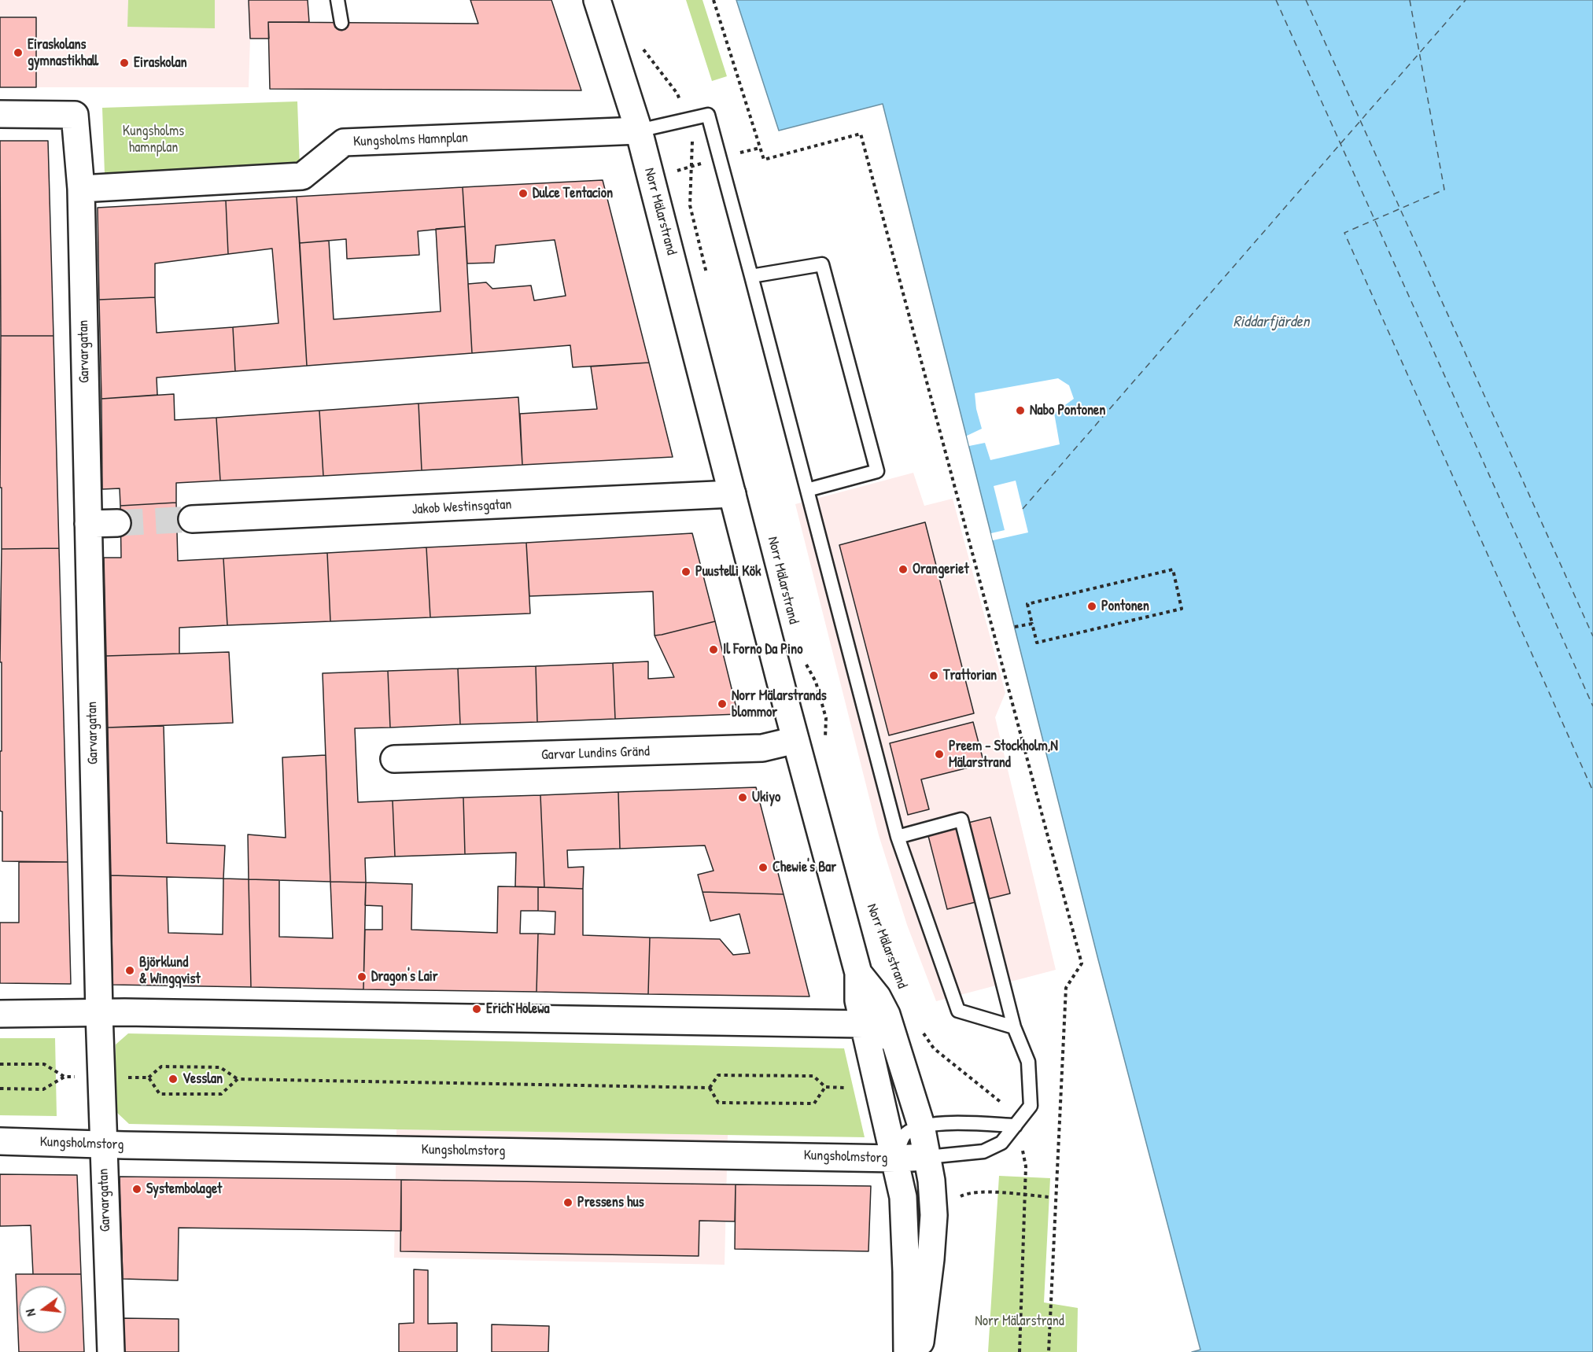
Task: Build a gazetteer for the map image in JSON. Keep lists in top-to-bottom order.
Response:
{
  "streets": {
    "street": [
      "Kungsholms Hamnplan",
      "Norr Mälarstrand",
      "Garvargatan",
      "Jakob Westinsgatan",
      "Garvar Lundins Gränd",
      "Kungsholmstorg"
    ]
  },
  "crossings": [
    ["Kungsholms Hamnplan", "Norr Mälarstrand"],
    ["Kungsholms Hamnplan", "Garvargatan"],
    ["Norr Mälarstrand", "Jakob Westinsgatan"],
    ["Norr Mälarstrand", "Garvar Lundins Gränd"],
    ["Norr Mälarstrand", "Kungsholmstorg"],
    ["Garvargatan", "Kungsholmstorg"]
  ],
  "water": ["Riddarfjärden"],
  "parks": ["Kungsholms hamnplan", "Norr Mälarstrand"],
  "places": [
    "Eiraskolans gymnastikhall",
    "Eiraskolan",
    "Dulce Tentacion",
    "Nabo Pontonen",
    "Orangeriet",
    "Puustelli Kök",
    "Pontonen",
    "Il Forno Da Pino",
    "Trattorian",
    "Norr Mälarstrands blommor",
    "Preem - Stockholm,N Mälarstrand",
    "Ukiyo",
    "Chewie's Bar",
    "Björklund & Wingqvist",
    "Dragon's Lair",
    "Erich Holewa",
    "Vesslan",
    "Systembolaget",
    "Pressens hus"
  ],
  "north": "left"
}
